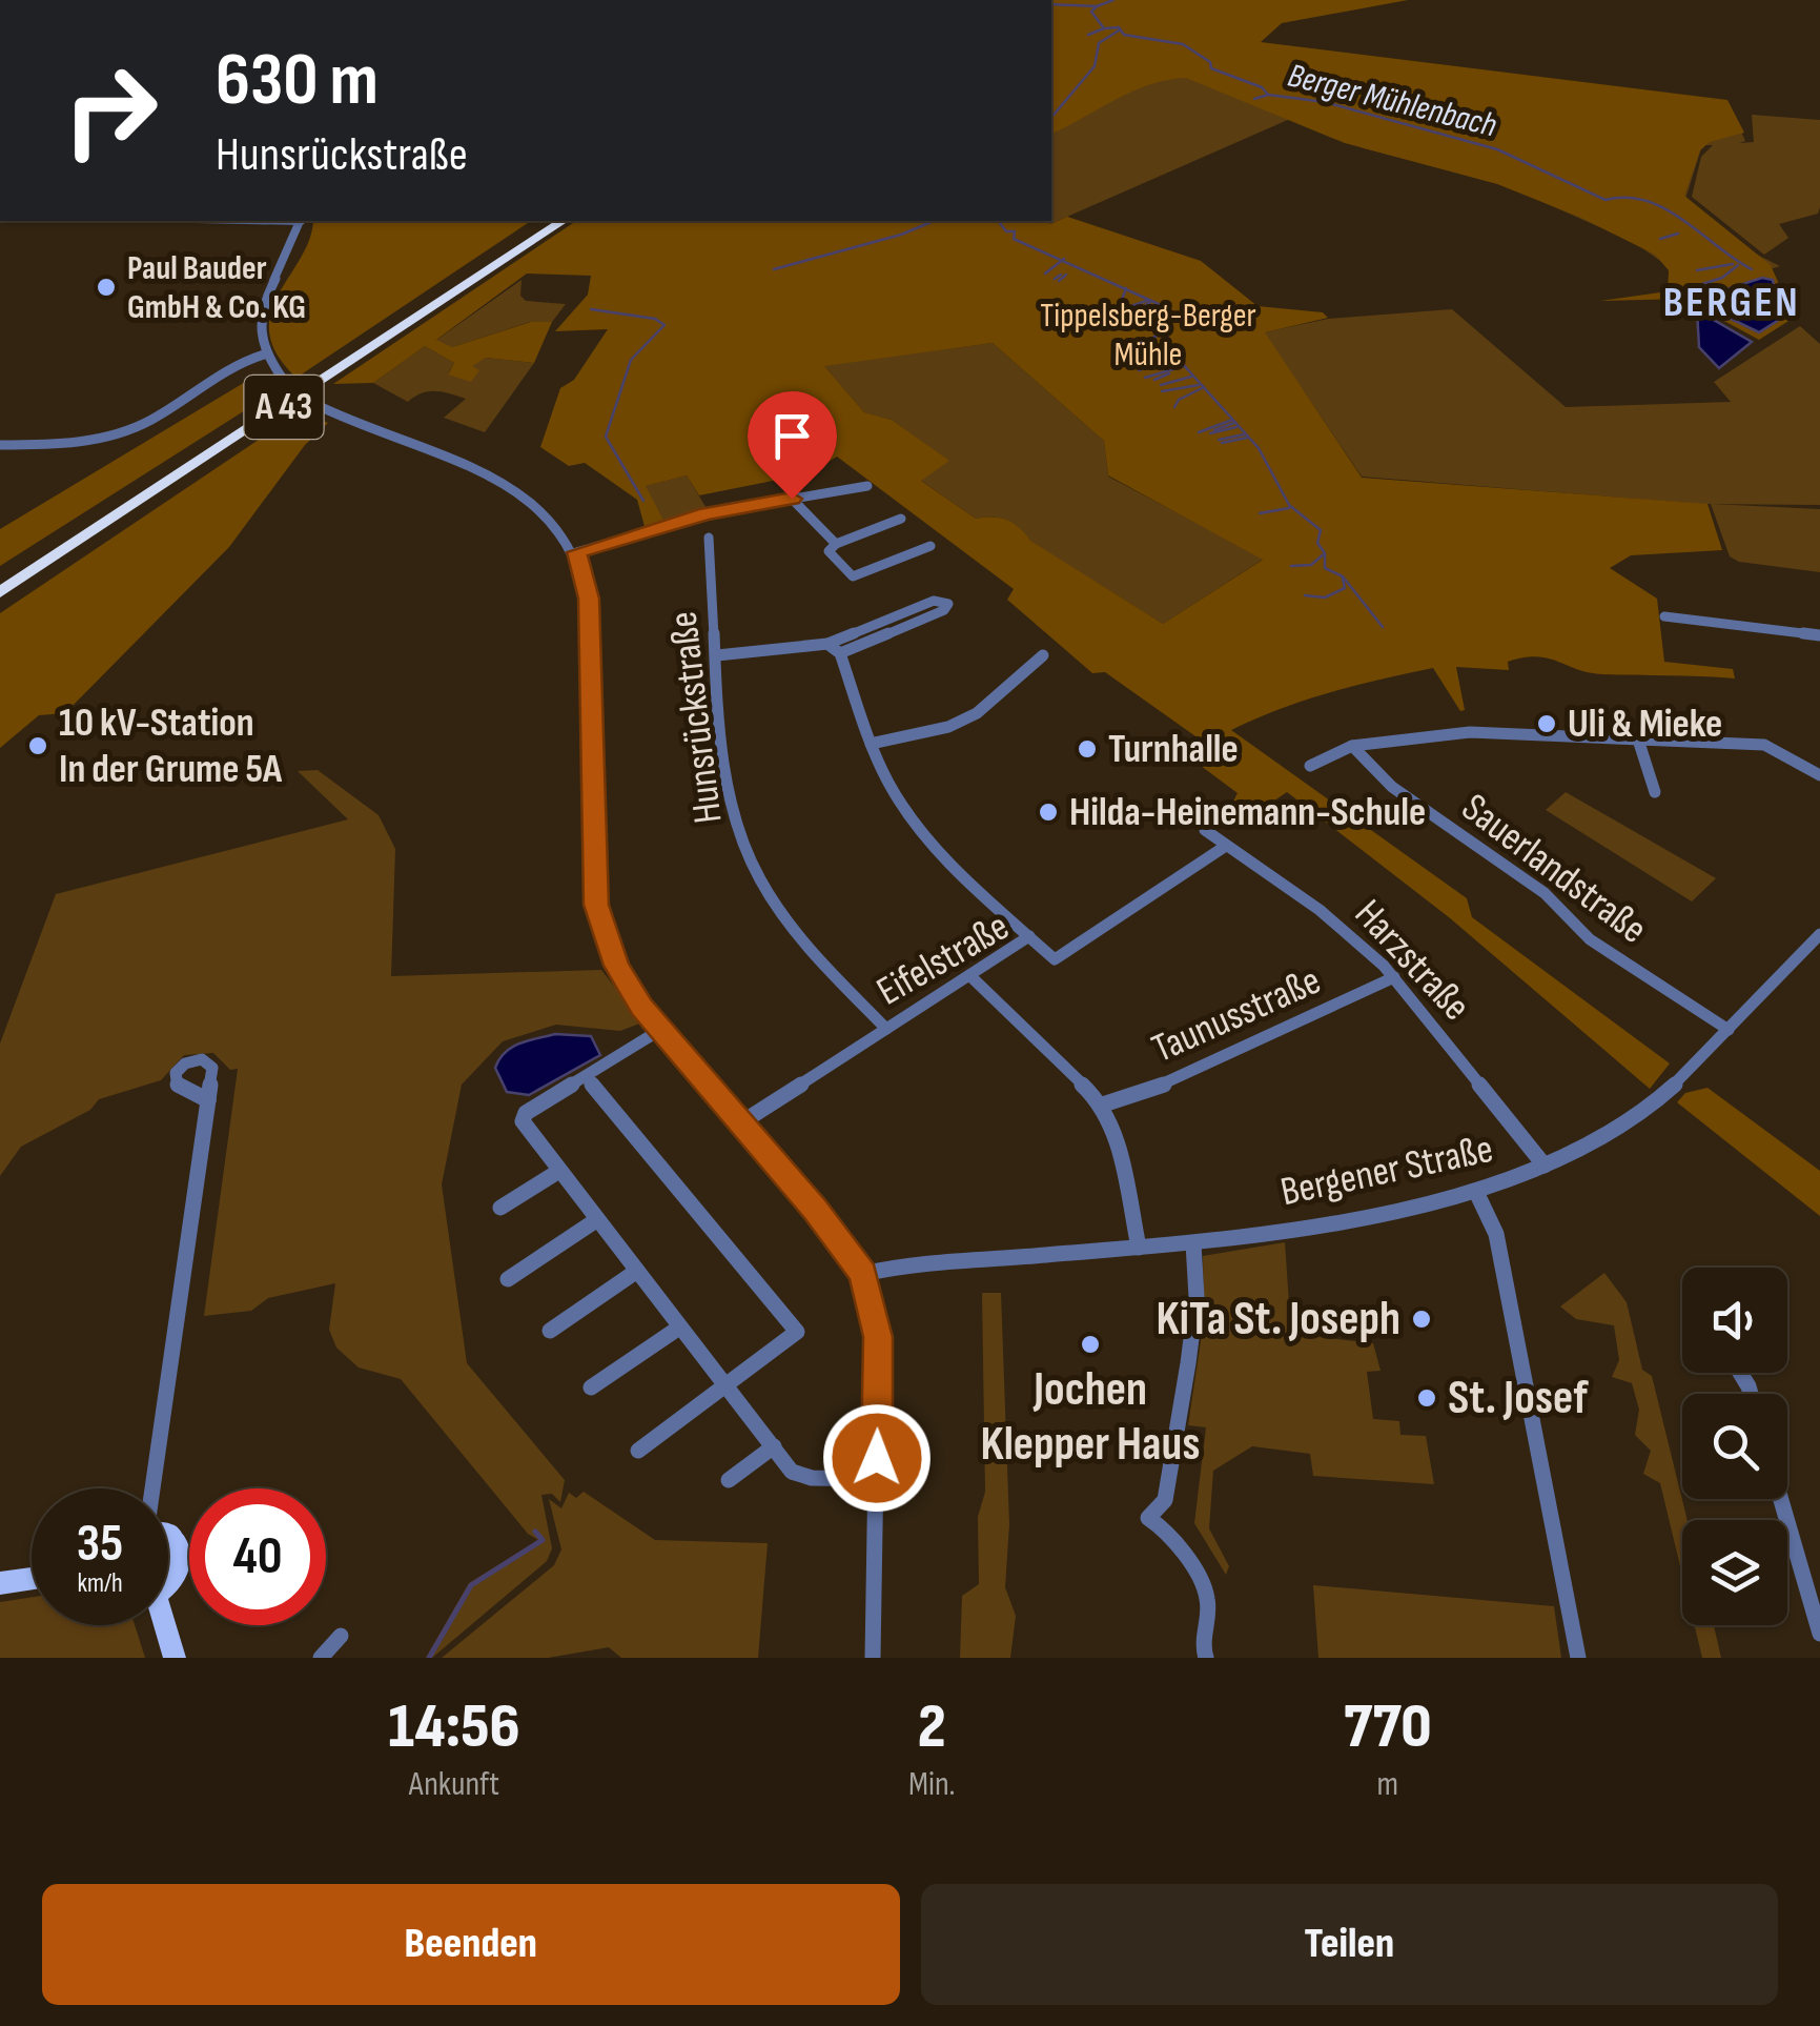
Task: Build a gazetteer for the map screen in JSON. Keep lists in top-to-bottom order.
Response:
{
  "streets": {
    "highway": ["A 43"],
    "street": [
      "Hunsrückstraße",
      "Sauerlandstraße",
      "Eifelstraße",
      "Harzstraße",
      "Taunusstraße",
      "Bergener Straße"
    ]
  },
  "crossings": [
    ["Hunsrückstraße", "Eifelstraße"],
    ["Sauerlandstraße", "Bergener Straße"],
    ["Eifelstraße", "Harzstraße"],
    ["Harzstraße", "Taunusstraße"],
    ["Harzstraße", "Bergener Straße"]
  ],
  "districts": ["BERGEN"],
  "water": ["Berger Mühlenbach"],
  "parks": ["Tippelsberg-Berger Mühle"],
  "places": [
    "Paul Bauder GmbH & Co. KG",
    "Uli & Mieke",
    "10 kV-Station In der Grume 5A",
    "Turnhalle",
    "Hilda-Heinemann-Schule",
    "KiTa St. Joseph",
    "Jochen Klepper Haus",
    "St. Josef"
  ],
  "page": {
    "turn": ["630 m", "Hunsrückstraße"],
    "speed": "35 km/h",
    "limit": "40",
    "eta": [
      "14:56",
      "Ankunft",
      "2",
      "Min.",
      "770",
      "m"
    ],
    "buttons": ["Beenden", "Teilen"]
  }
}
